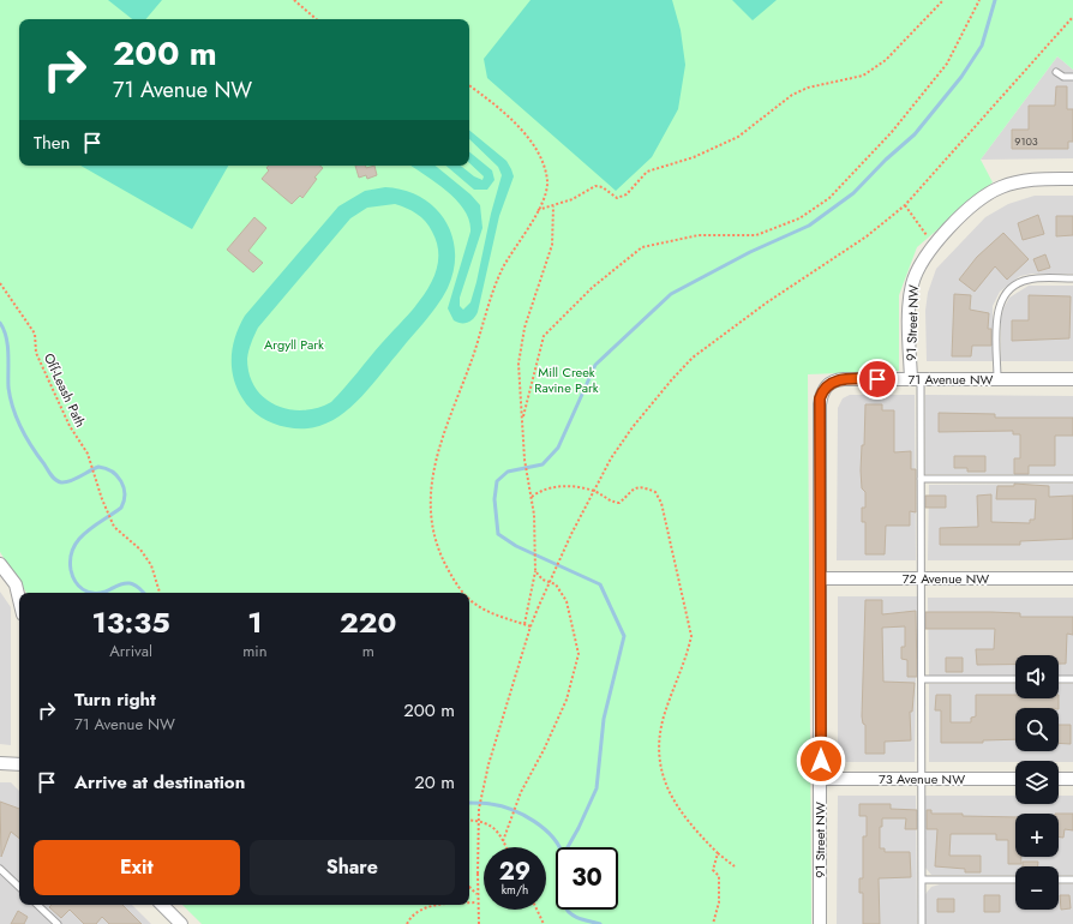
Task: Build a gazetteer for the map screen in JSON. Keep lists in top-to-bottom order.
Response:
{
  "streets": {
    "street": [
      "91 Street NW",
      "71 Avenue NW",
      "72 Avenue NW",
      "73 Avenue NW"
    ],
    "path": ["Off-Leash Path"]
  },
  "crossings": [
    ["91 Street NW", "71 Avenue NW"],
    ["91 Street NW", "72 Avenue NW"],
    ["91 Street NW", "73 Avenue NW"]
  ],
  "parks": ["Argyll Park", "Mill Creek Ravine Park"],
  "house_numbers": ["9103"],
  "page": {
    "turn": ["200 m", "71 Avenue NW"],
    "then": "Then",
    "eta": [
      "13:35",
      "Arrival",
      "1",
      "min",
      "220",
      "m"
    ],
    "map_buttons": ["+", "−"],
    "list": [
      {
        "name": "Turn right",
        "note": "71 Avenue NW",
        "value": "200 m"
      },
      {
        "name": "Arrive at destination",
        "value": "20 m"
      }
    ],
    "buttons": ["Exit", "Share"],
    "speed": "29 km/h",
    "limit": "30"
  }
}
